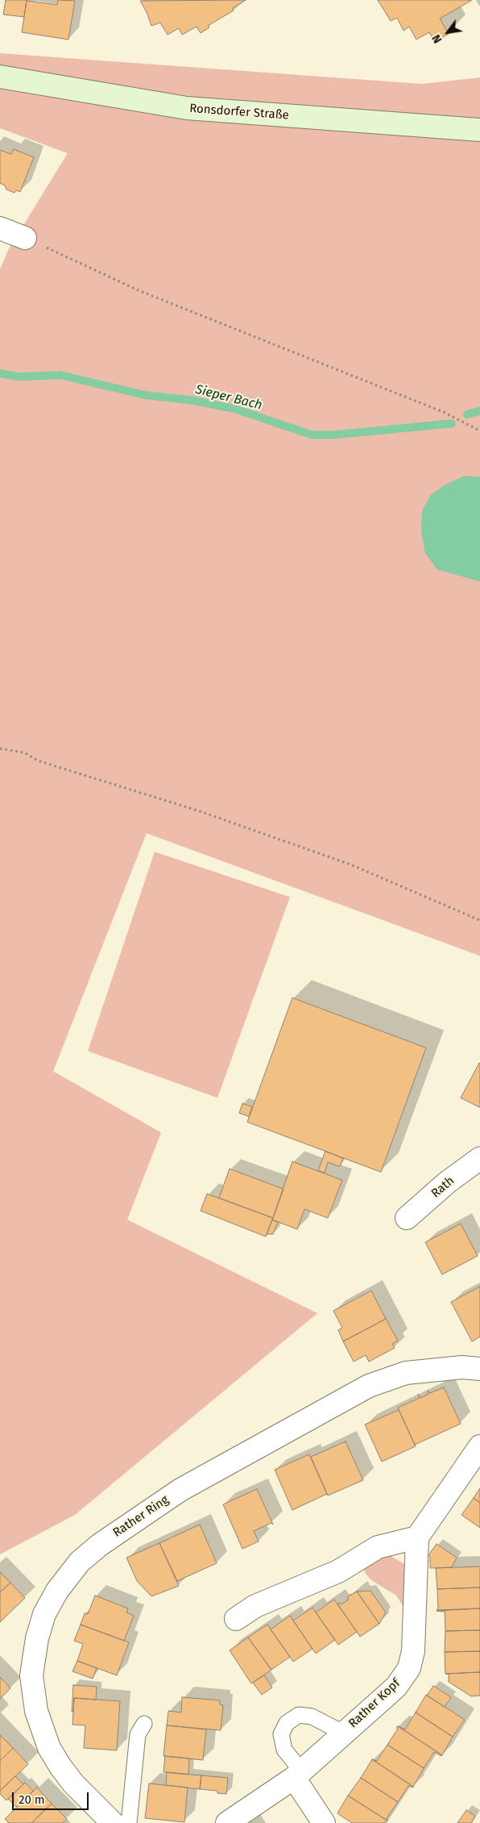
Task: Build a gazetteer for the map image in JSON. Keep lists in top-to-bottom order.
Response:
{
  "streets": {
    "main road": ["Ronsdorfer Straße"],
    "street": ["Rath", "Rather Ring", "Rather Kopf"]
  },
  "water": ["Sieper Bach"],
  "scale_bar": "20 m",
  "north": "bottom left"
}
